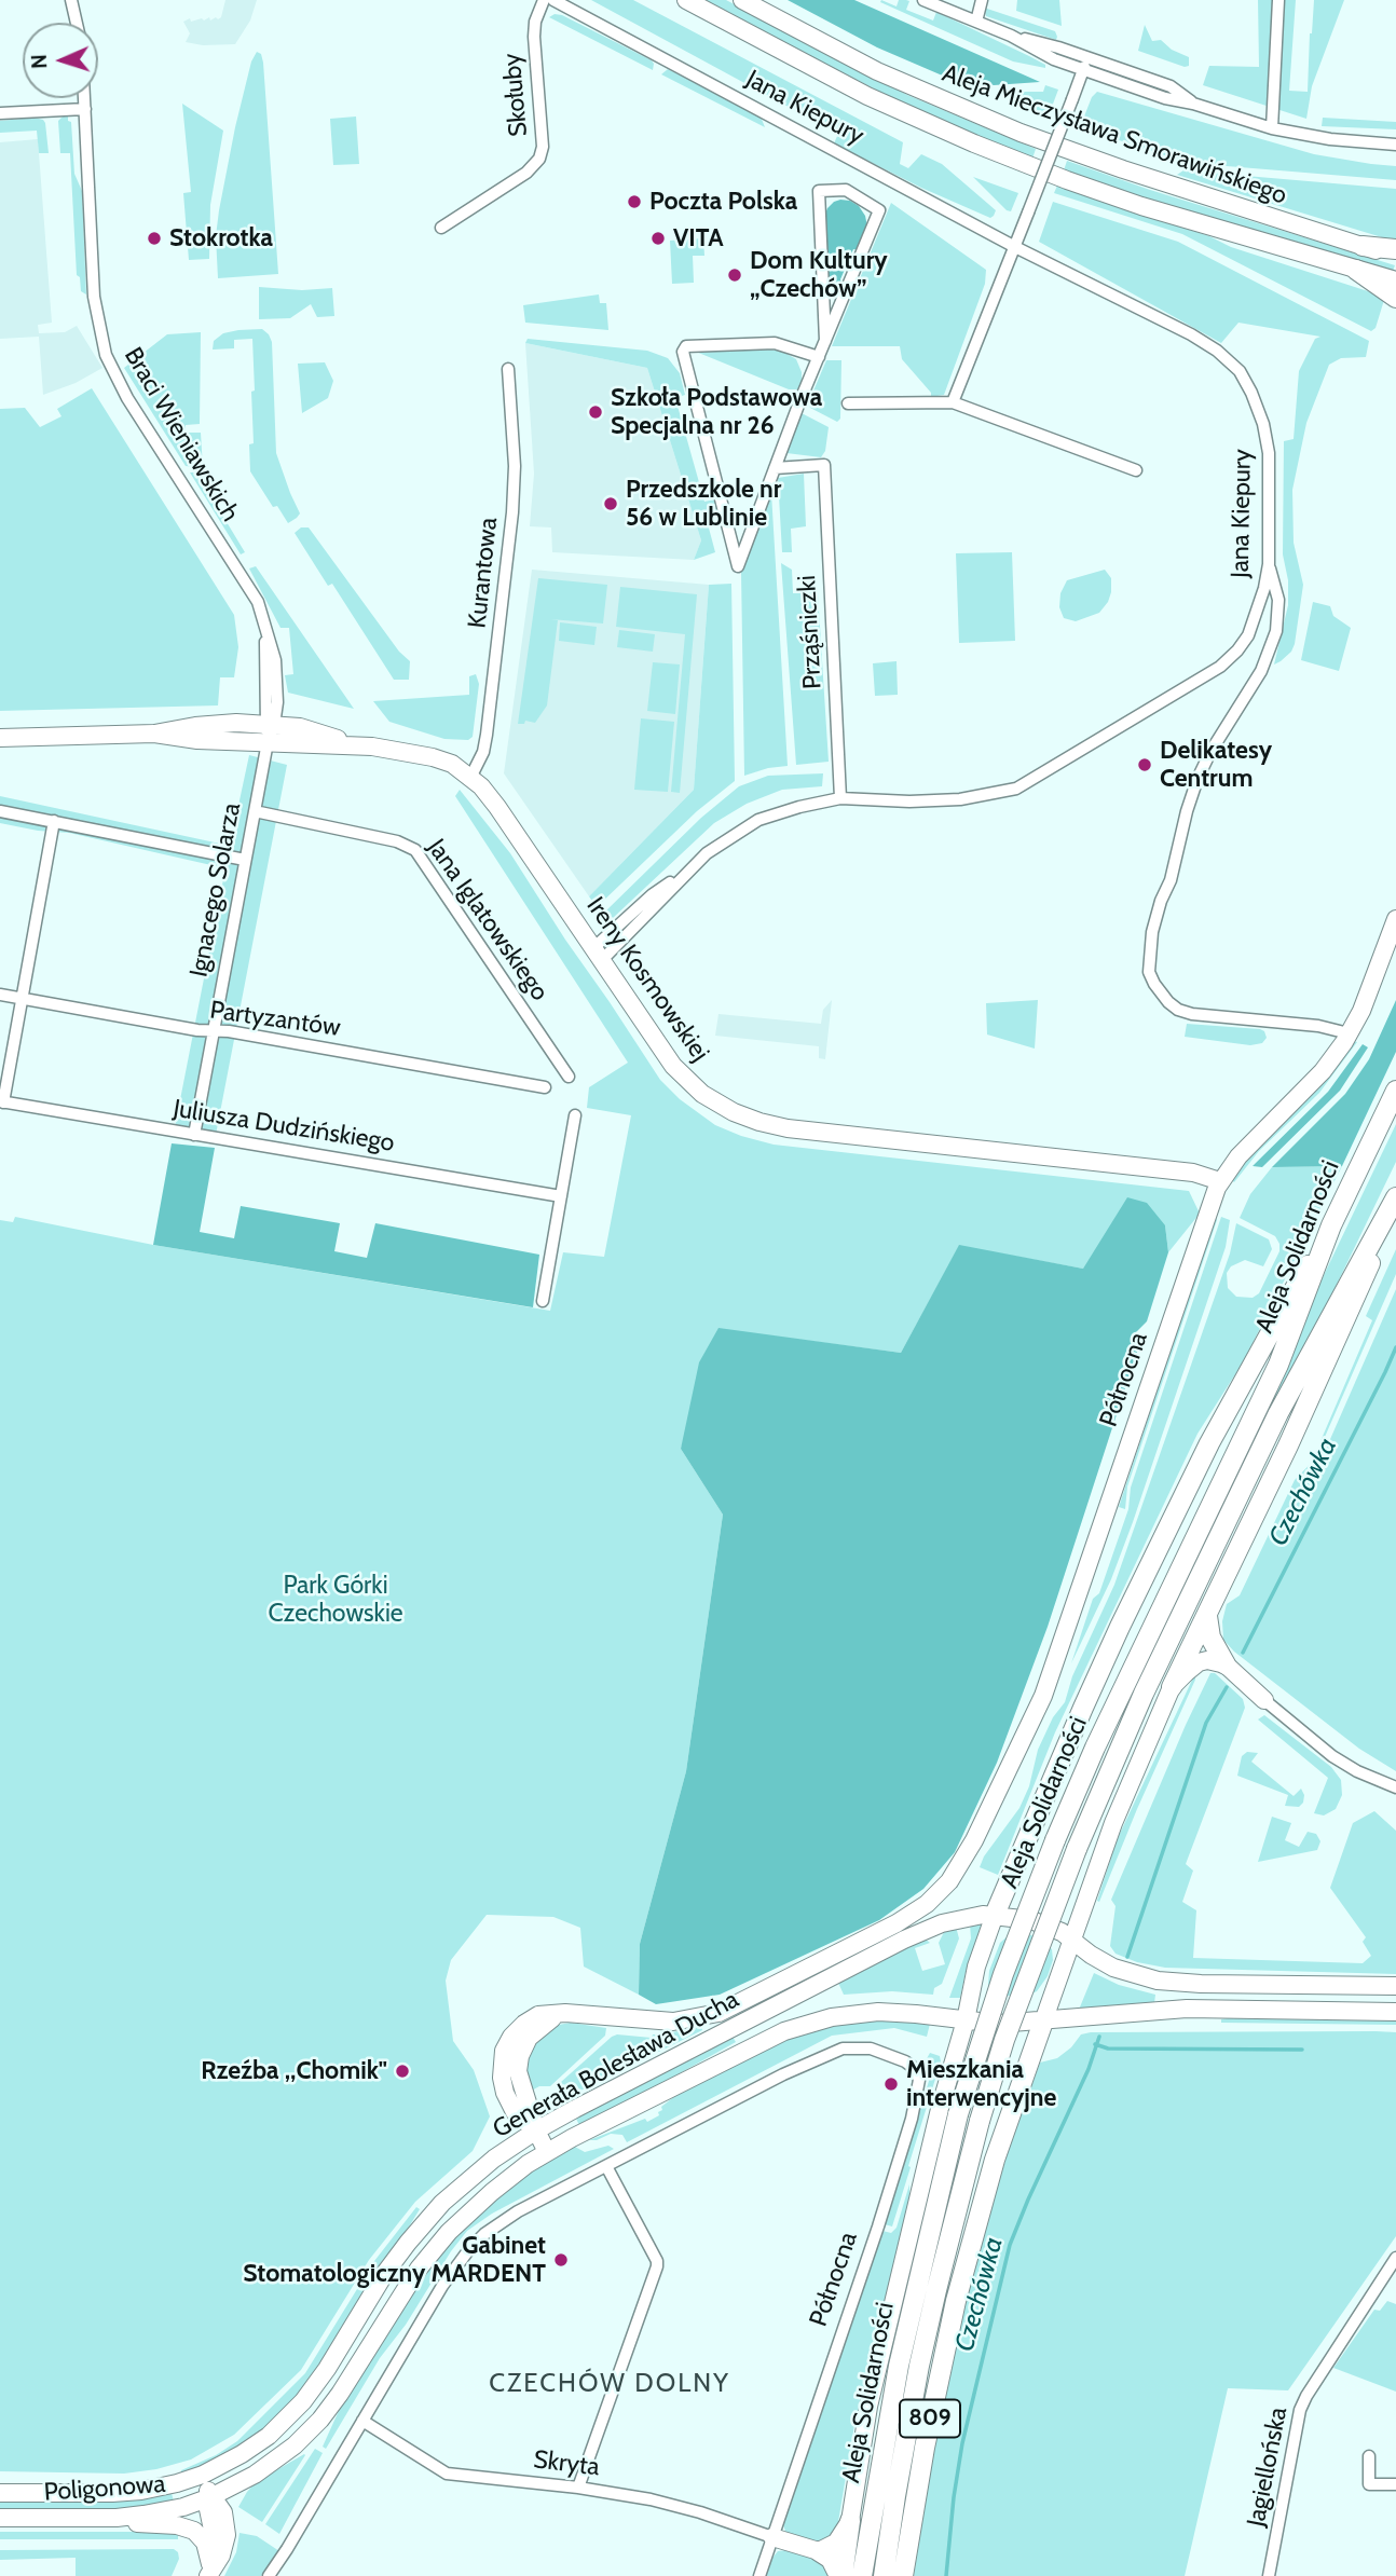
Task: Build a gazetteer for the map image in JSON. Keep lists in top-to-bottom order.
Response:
{
  "streets": {
    "main road": [
      "Aleja Mieczysława Smorawińskiego",
      "Ireny Kosmowskiej",
      "Aleja Solidarności",
      "Północna",
      "Generała Bolesława Ducha",
      "809",
      "Poligonowa"
    ],
    "street": [
      "Skołuby",
      "Jana Kiepury",
      "Braci Wieniawskich",
      "Kurantowa",
      "Prząśniczki",
      "Ignacego Solarza",
      "Jana Iglatowskiego",
      "Partyzantów",
      "Juliusza Dudzińskiego",
      "Skryta",
      "Jagiellońska"
    ]
  },
  "crossings": [
    ["Jana Kiepury", "Prząśniczki"],
    ["Jana Kiepury", "Ireny Kosmowskiej"],
    ["Braci Wieniawskich", "Ignacego Solarza"],
    ["Braci Wieniawskich", "Ireny Kosmowskiej"],
    ["Kurantowa", "Ireny Kosmowskiej"],
    ["Ignacego Solarza", "Jana Iglatowskiego"],
    ["Ignacego Solarza", "Ireny Kosmowskiej"],
    ["Ignacego Solarza", "Partyzantów"],
    ["Ignacego Solarza", "Juliusza Dudzińskiego"],
    ["Ireny Kosmowskiej", "Północna"],
    ["Północna", "Generała Bolesława Ducha"],
    ["Północna", "Skryta"],
    ["Generała Bolesława Ducha", "809"],
    ["Generała Bolesława Ducha", "Poligonowa"]
  ],
  "districts": ["CZECHÓW DOLNY"],
  "water": ["Czechówka"],
  "parks": ["Park Górki Czechowskie"],
  "places": [
    "Poczta Polska",
    "Stokrotka",
    "VITA",
    "Dom Kultury „Czechów”",
    "Szkoła Podstawowa Specjalna nr 26",
    "Przedszkole nr 56 w Lublinie",
    "Delikatesy Centrum",
    "Rzeźba ,,Chomik\"",
    "Mieszkania interwencyjne",
    "Gabinet Stomatologiczny MARDENT"
  ],
  "north": "left"
}
